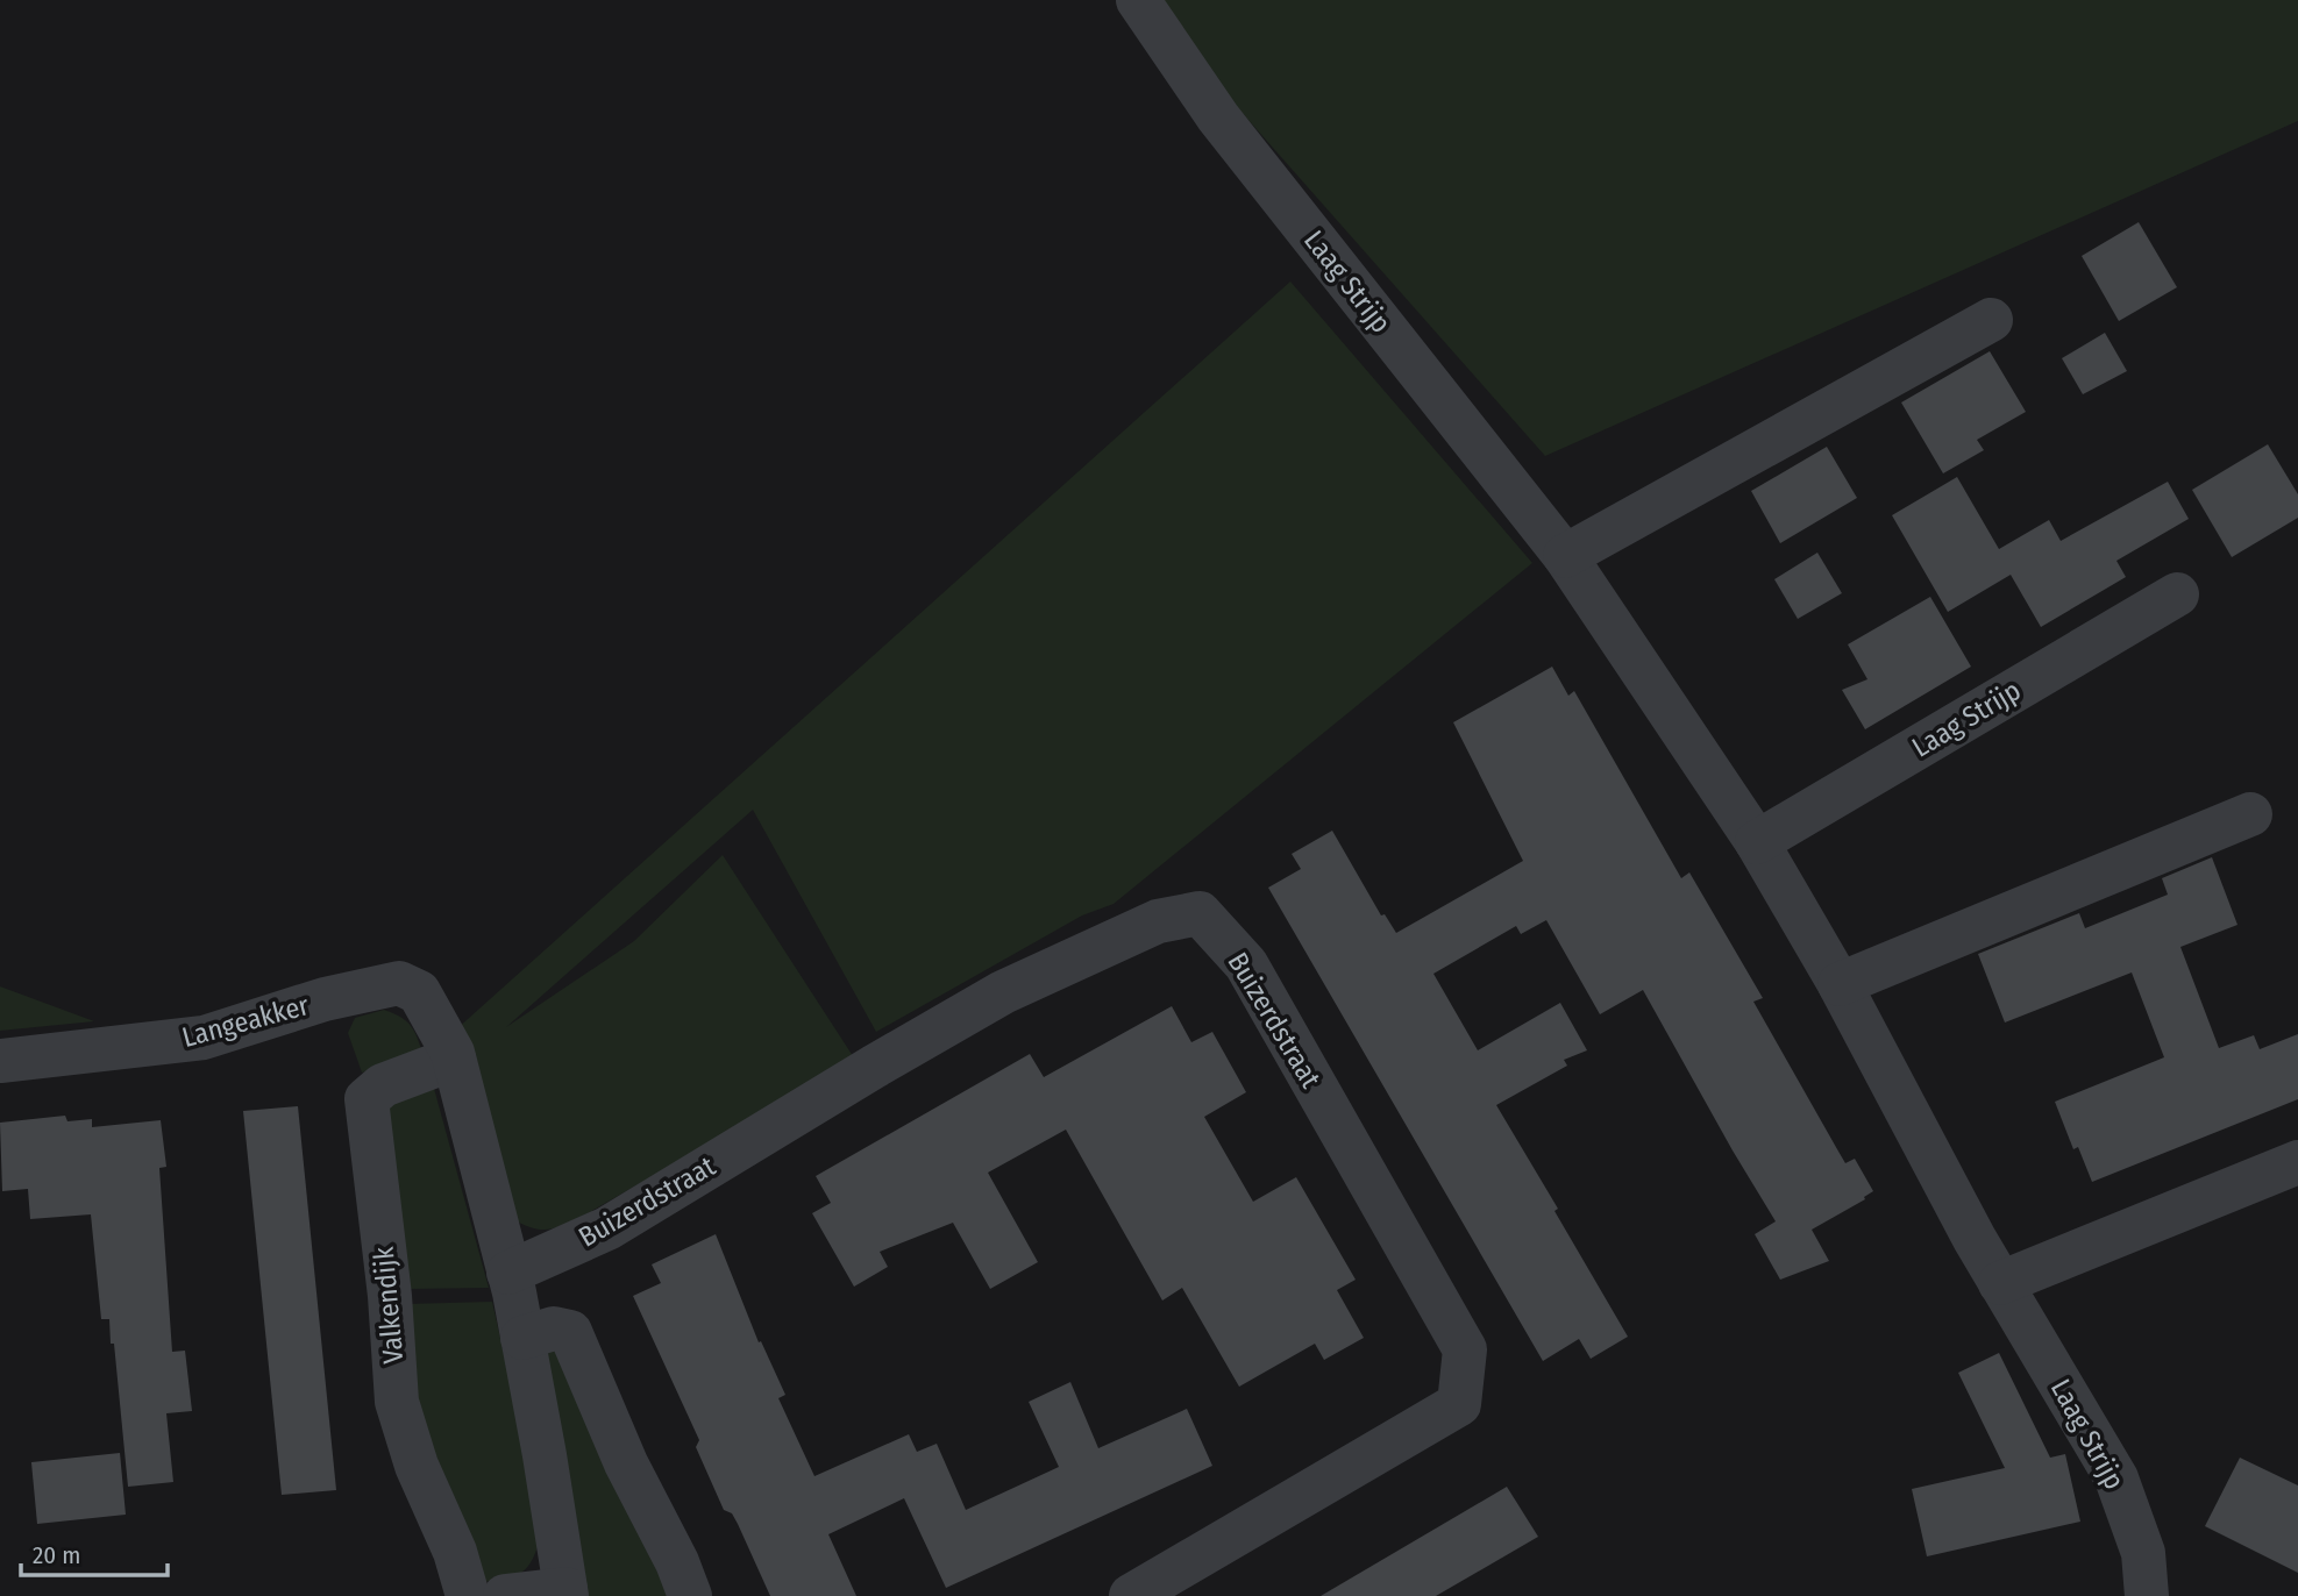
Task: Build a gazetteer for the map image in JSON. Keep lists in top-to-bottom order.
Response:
{
  "streets": {
    "street": [
      "Laag Strijp",
      "Buizerdstraat",
      "Langeakker",
      "Valkendijk"
    ]
  },
  "crossings": [
    ["Langeakker", "Valkendijk"]
  ],
  "scale_bar": "20 m"
}
